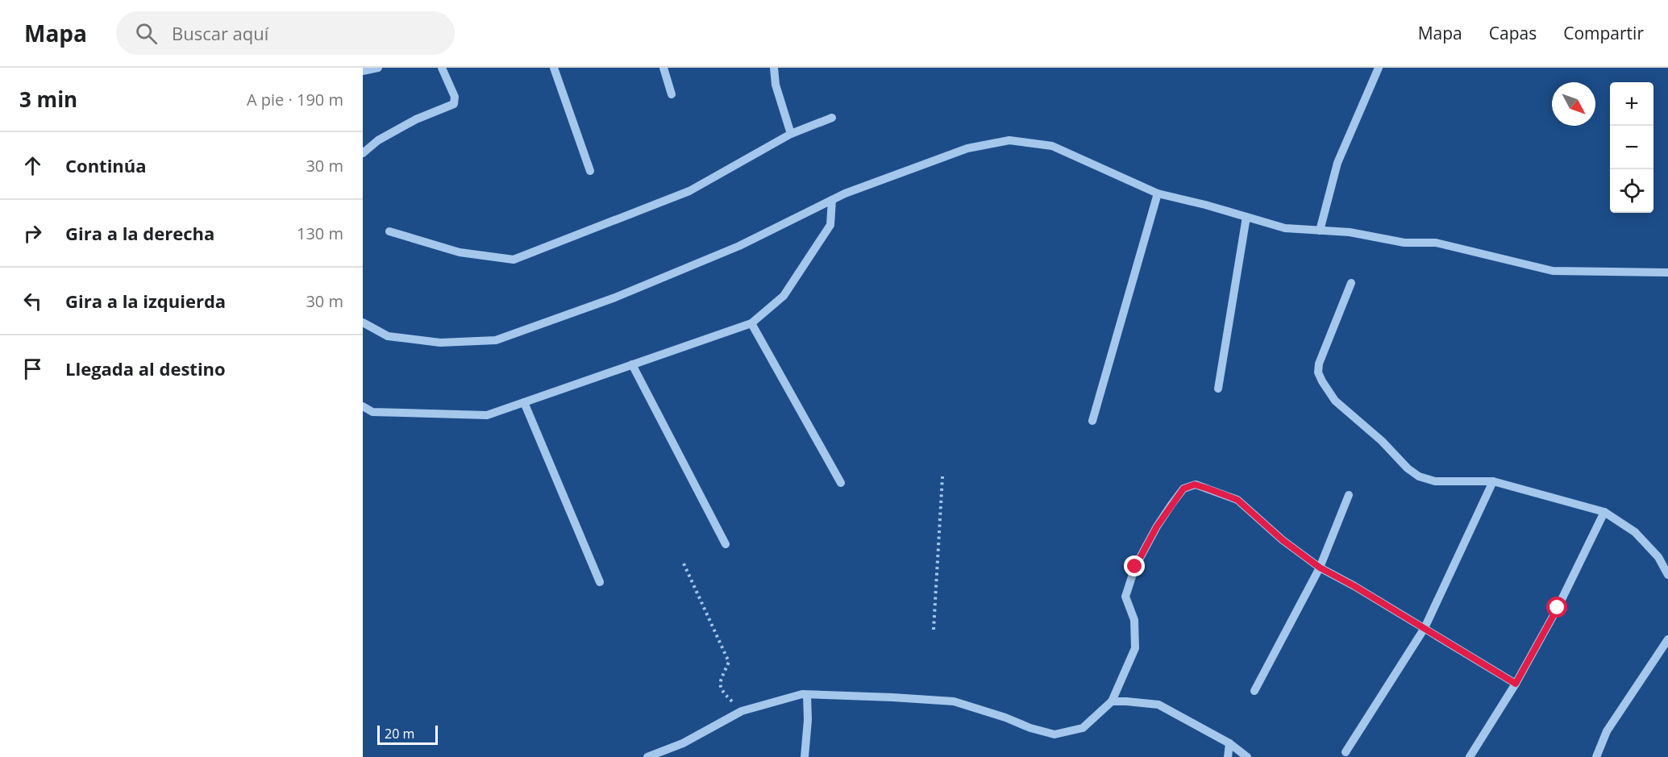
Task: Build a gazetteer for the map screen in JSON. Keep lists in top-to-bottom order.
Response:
{
  "scale_bar": "20 m",
  "north": "bottom right",
  "page": {
    "header": "Mapa",
    "search": "Buscar aquí",
    "nav": ["Mapa", "Capas", "Compartir"],
    "heading": ["3 min", "A pie · 190 m"],
    "map_buttons": ["+", "−"],
    "list": [
      ["Continúa", "30 m"],
      ["Gira a la derecha", "130 m"],
      ["Gira a la izquierda", "30 m"],
      "Llegada al destino"
    ],
    "scale": "20 m"
  }
}
